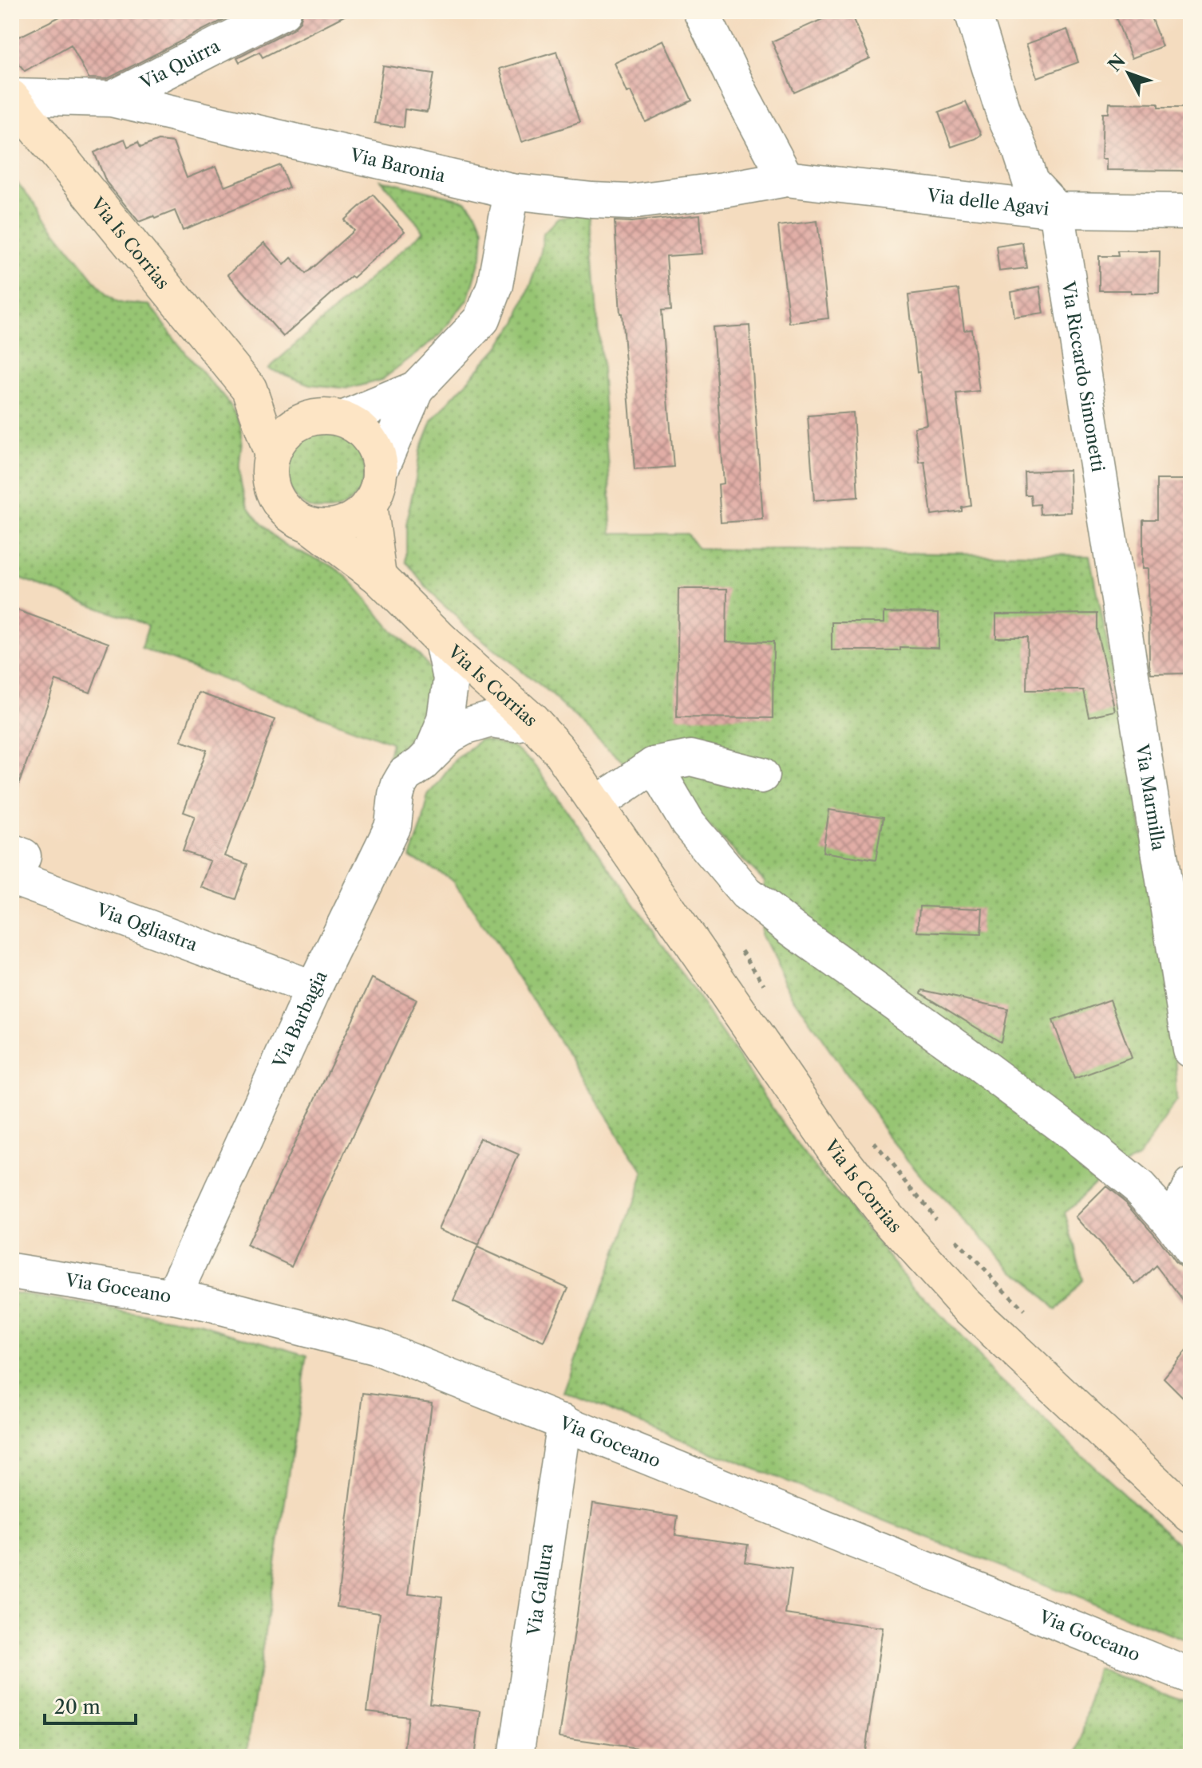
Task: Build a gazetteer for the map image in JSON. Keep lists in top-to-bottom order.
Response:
{
  "streets": {
    "street": [
      "Via Quirra",
      "Via Baronia",
      "Via delle Agavi",
      "Via Is Corrias",
      "Via Riccardo Simonetti",
      "Via Marmilla",
      "Via Ogliastra",
      "Via Barbagia",
      "Via Goceano",
      "Via Gallura"
    ]
  },
  "crossings": [
    ["Via Quirra", "Via Baronia"],
    ["Via Baronia", "Via delle Agavi"],
    ["Via Baronia", "Via Is Corrias"],
    ["Via delle Agavi", "Via Riccardo Simonetti"],
    ["Via Is Corrias", "Via Barbagia"],
    ["Via Riccardo Simonetti", "Via Marmilla"],
    ["Via Ogliastra", "Via Barbagia"],
    ["Via Barbagia", "Via Goceano"],
    ["Via Goceano", "Via Gallura"]
  ],
  "scale_bar": "20 m",
  "north": "top left"
}
